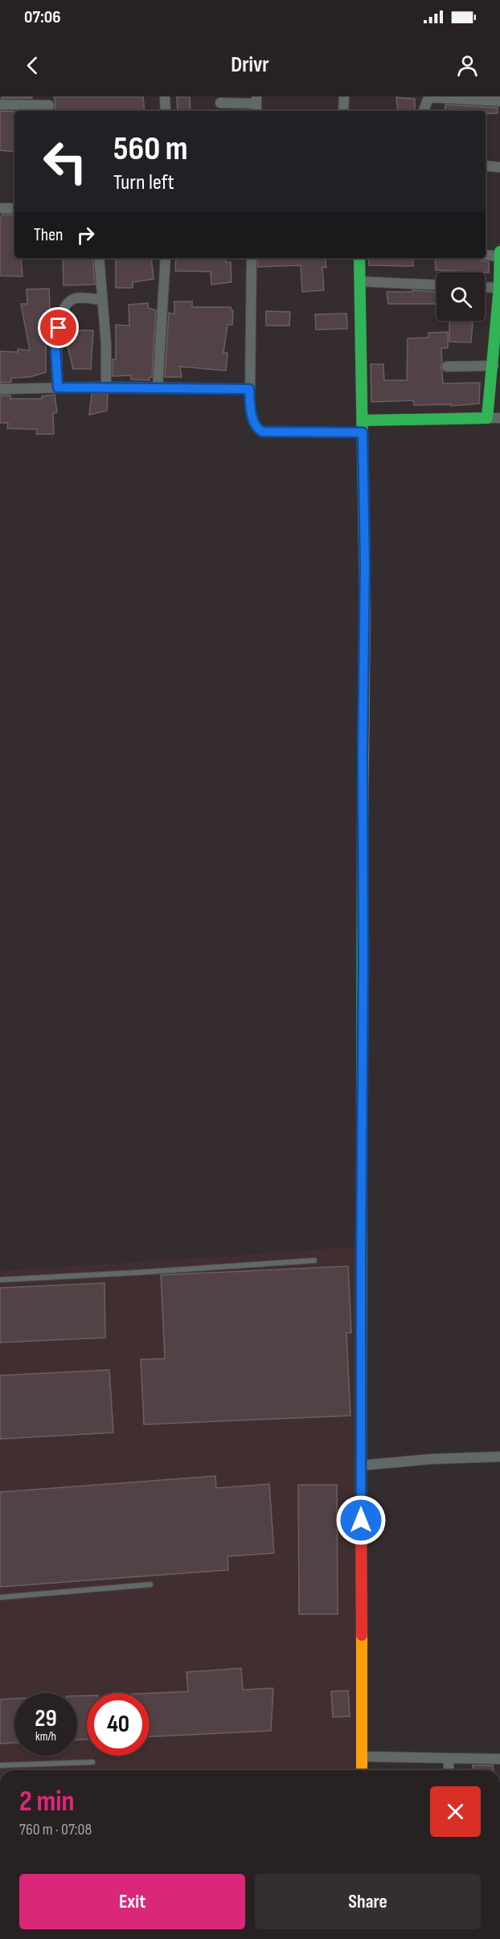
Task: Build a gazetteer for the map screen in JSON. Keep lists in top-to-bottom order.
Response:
{
  "page": {
    "status": "07:06",
    "header": "Drivr",
    "turn": ["560 m", "Turn left"],
    "then": "Then",
    "speed": "29 km/h",
    "limit": "40",
    "heading": ["2 min", "760 m · 07:08"],
    "buttons": ["Exit", "Share"]
  }
}
